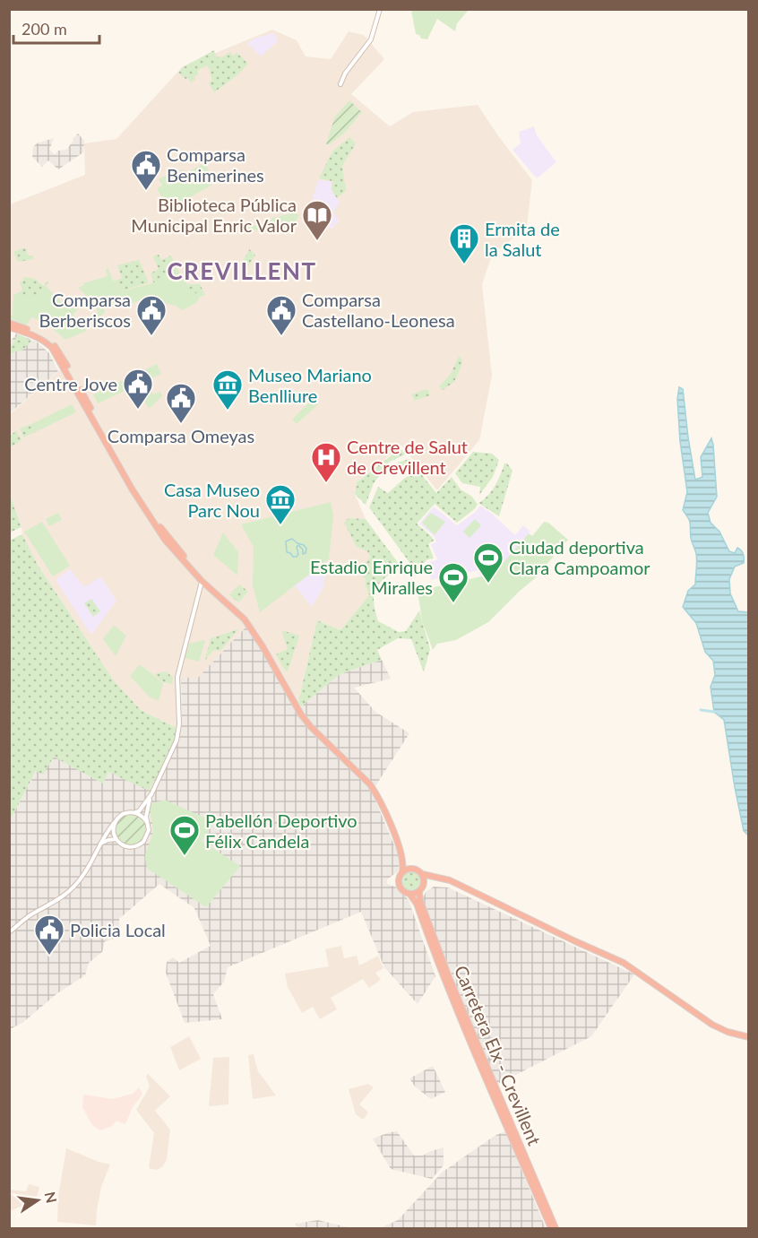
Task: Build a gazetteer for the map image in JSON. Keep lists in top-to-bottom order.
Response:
{
  "streets": {
    "highway": ["Carretera Elx - Crevillent"]
  },
  "districts": ["CREVILLENT"],
  "places": {
    "public building": [
      "Comparsa Benimerines",
      "Comparsa Berberiscos",
      "Comparsa Castellano-Leonesa",
      "Centre Jove",
      "Comparsa Omeyas",
      "Policia Local"
    ],
    "library": ["Biblioteca Pública Municipal Enric Valor"],
    "building": ["Ermita de la Salut"],
    "museum": ["Museo Mariano Benlliure", "Casa Museo Parc Nou"],
    "hospital": ["Centre de Salut de Crevillent"],
    "sports": ["Ciudad deportiva Clara Campoamor", "Estadio Enrique Miralles", "Pabellón Deportivo Félix Candela"]
  },
  "scale_bar": "200 m",
  "north": "right"
}
